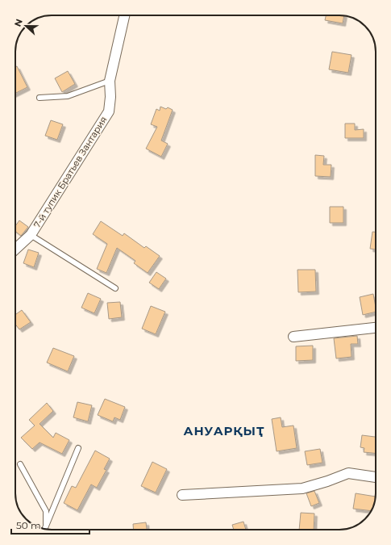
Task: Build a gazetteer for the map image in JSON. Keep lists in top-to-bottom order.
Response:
{
  "streets": {
    "street": ["7-й тупик Братьев Зантария"]
  },
  "districts": ["АНУАРҚЫҬ"],
  "scale_bar": "50 m",
  "north": "left"
}
